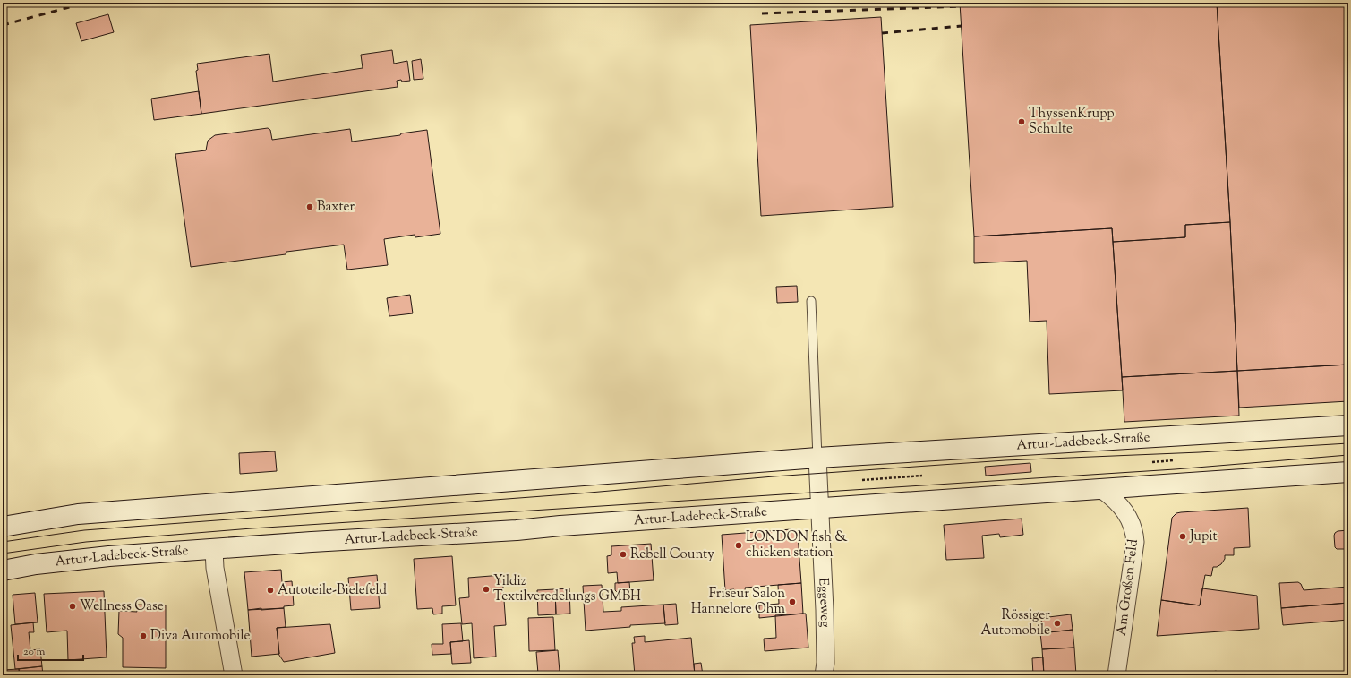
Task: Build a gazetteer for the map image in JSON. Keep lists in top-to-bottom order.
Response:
{
  "streets": {
    "street": ["Artur-Ladebeck-Straße", "Am Großen Feld", "Eggeweg"]
  },
  "crossings": [
    ["Artur-Ladebeck-Straße", "Am Großen Feld"],
    ["Artur-Ladebeck-Straße", "Eggeweg"]
  ],
  "places": [
    "ThyssenKrupp Schulte",
    "Baxter",
    "Jupit",
    "LONDON fish & chicken station",
    "Rebell County",
    "Yildiz Textilveredelungs GMBH",
    "Autoteile-Bielefeld",
    "Friseur Salon Hannelore Ohm",
    "Wellness Oase",
    "Rössiger Automobile",
    "Diva Automobile"
  ],
  "scale_bar": "20 m"
}
